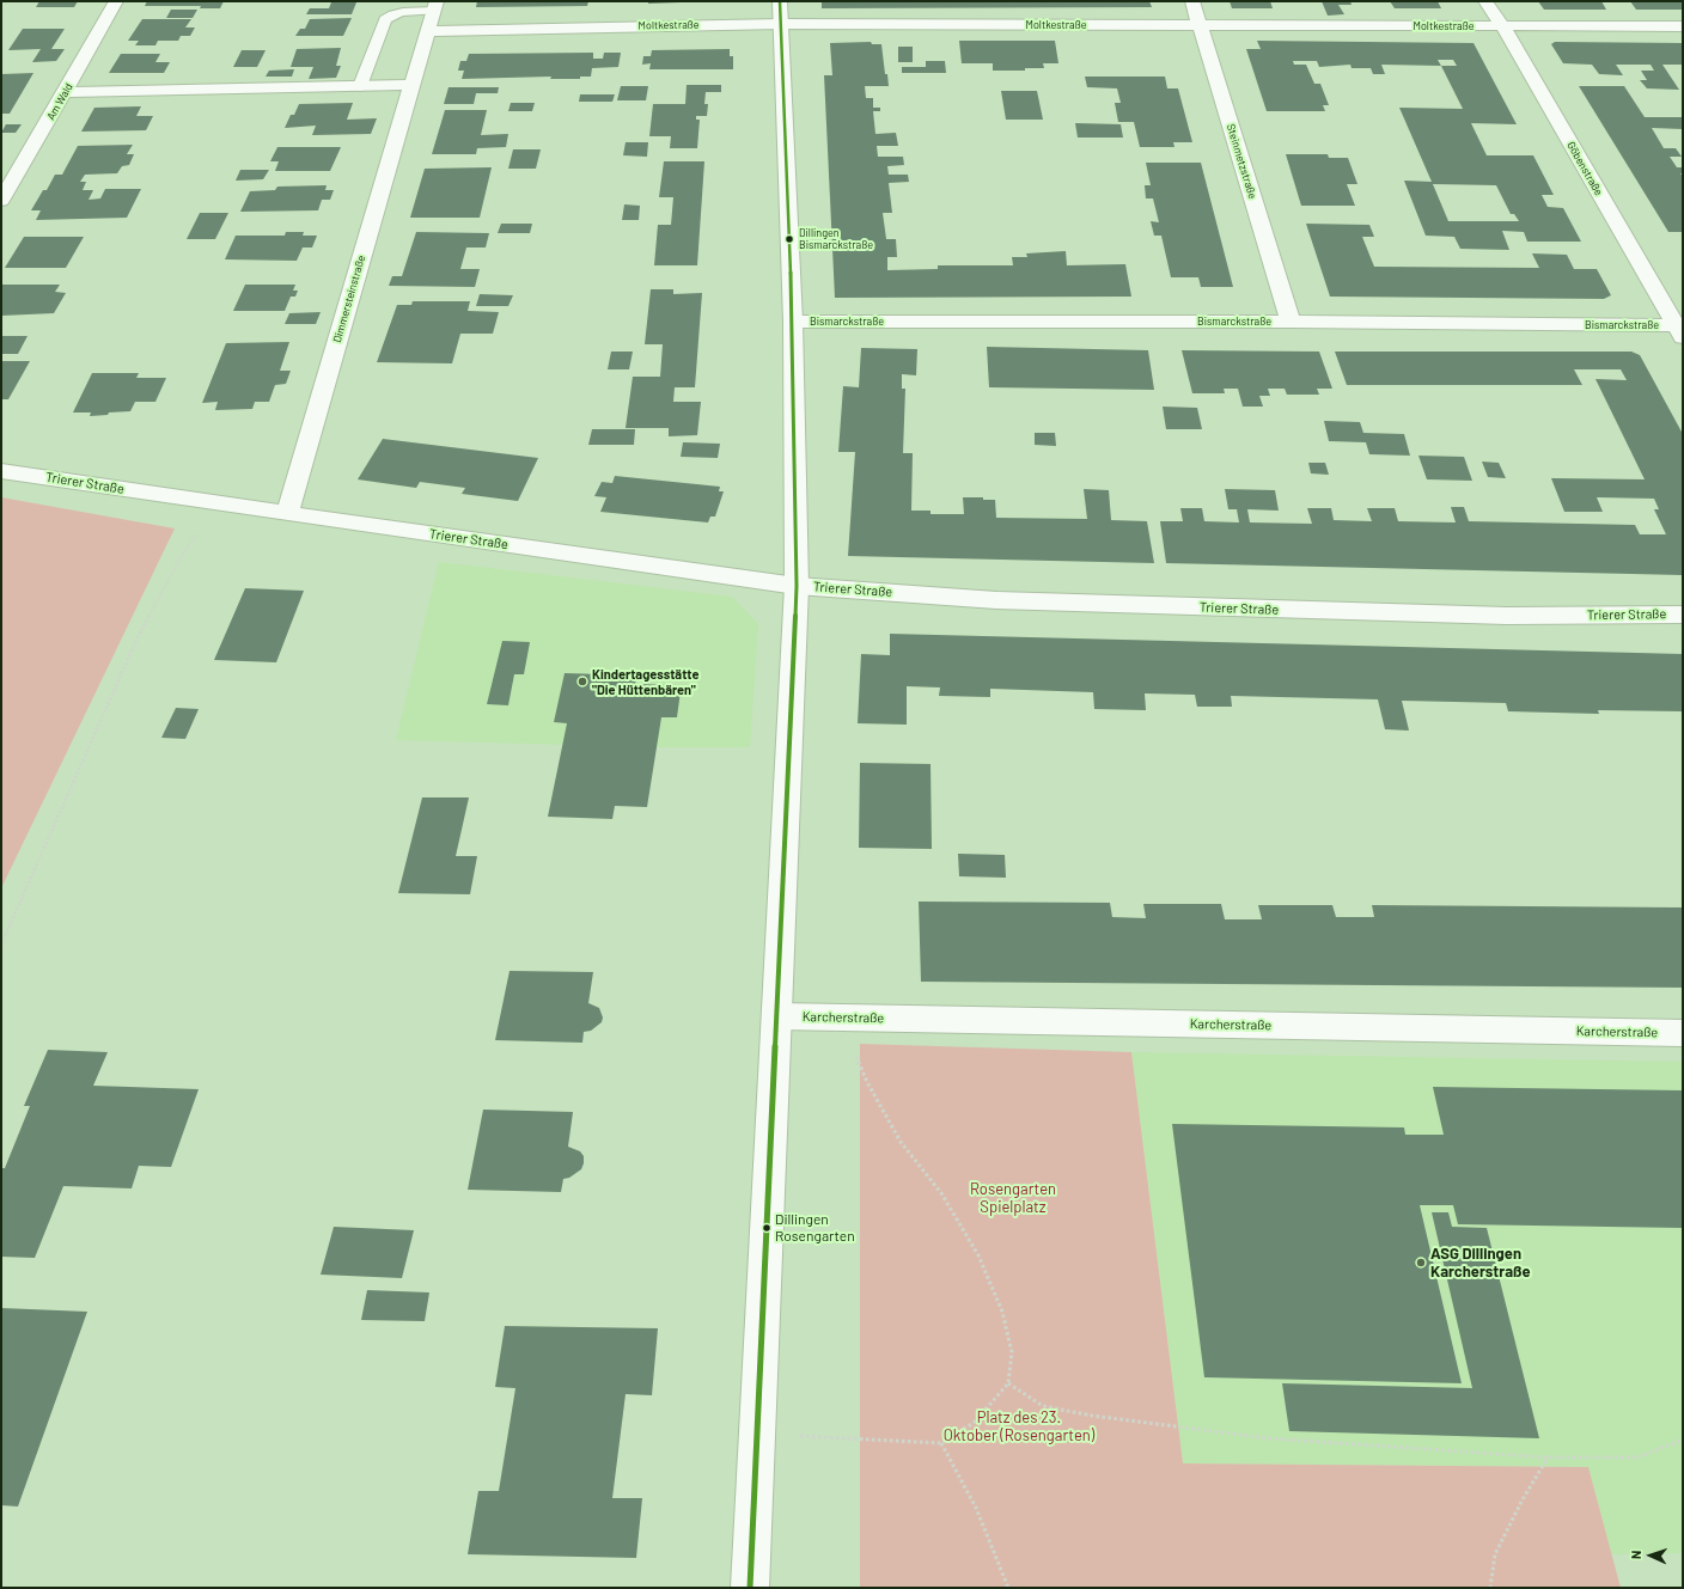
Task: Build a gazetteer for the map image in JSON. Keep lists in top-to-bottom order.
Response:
{
  "streets": {
    "street": [
      "Moltkestraße",
      "Am Wald",
      "Steinmetzstraße",
      "Göbenstraße",
      "Dimmersteinstraße",
      "Bismarckstraße",
      "Trierer Straße",
      "Karcherstraße"
    ]
  },
  "crossings": [
    ["Moltkestraße", "Steinmetzstraße"],
    ["Moltkestraße", "Göbenstraße"],
    ["Moltkestraße", "Dimmersteinstraße"],
    ["Steinmetzstraße", "Bismarckstraße"],
    ["Göbenstraße", "Bismarckstraße"],
    ["Dimmersteinstraße", "Trierer Straße"]
  ],
  "parks": ["Rosengarten Spielplatz", "Platz des 23. Oktober (Rosengarten)"],
  "places": [
    "Dillingen Bismarckstraße",
    "Kindertagesstätte \"Die Hüttenbären\"",
    "Dillingen Rosengarten",
    "ASG Dillingen Karcherstraße"
  ],
  "north": "left"
}
